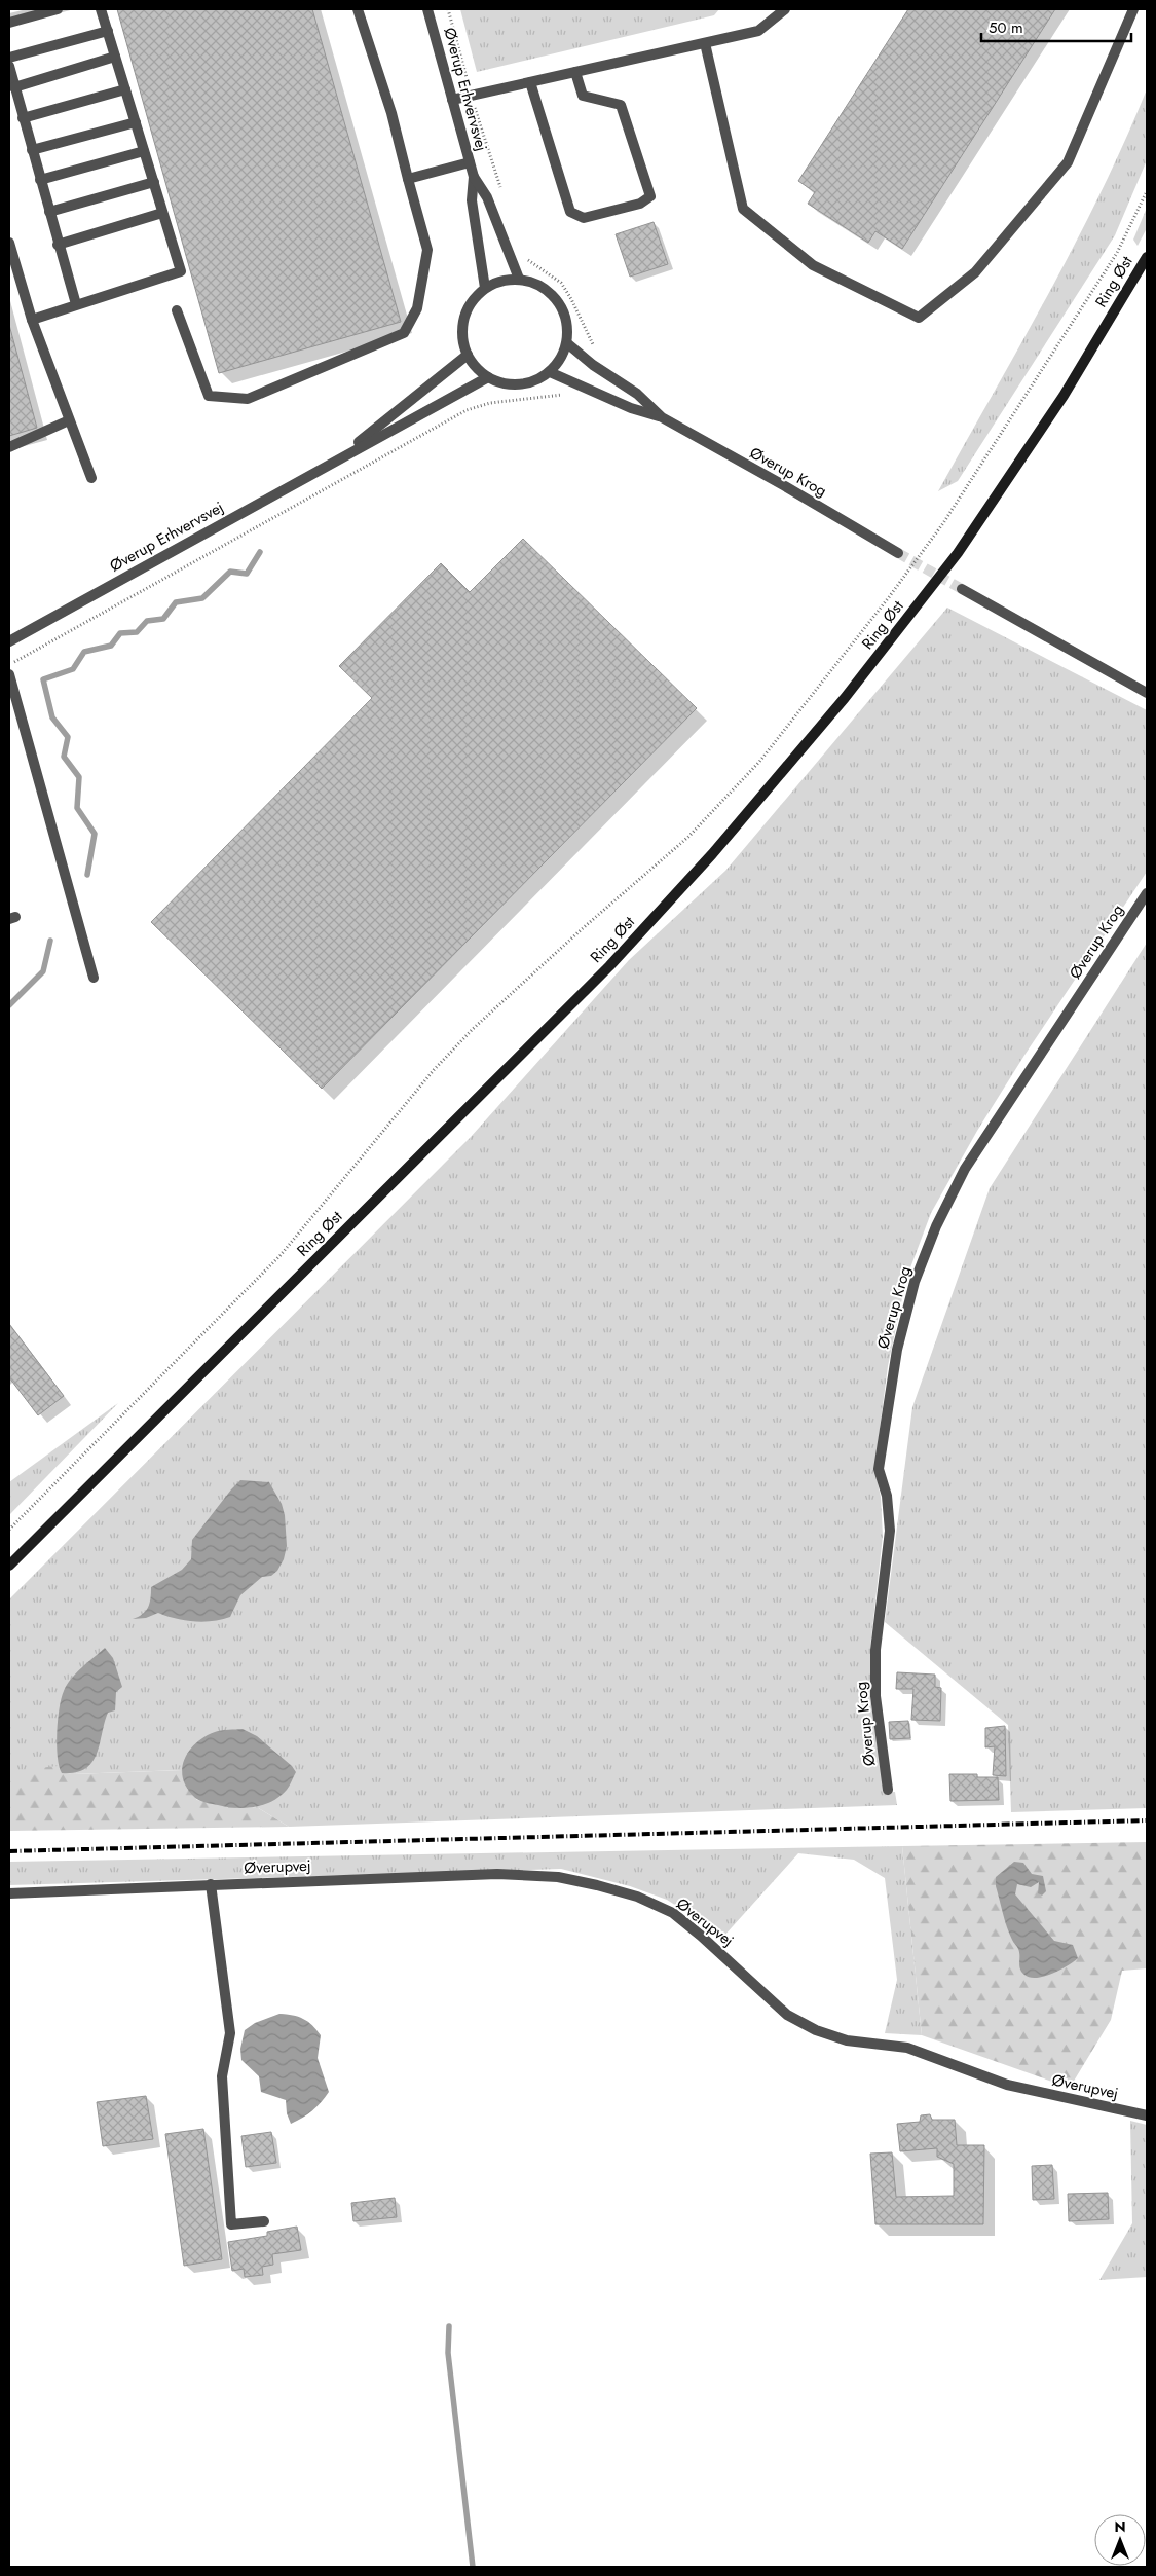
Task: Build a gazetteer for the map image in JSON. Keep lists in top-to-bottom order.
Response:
{
  "streets": {
    "main road": ["Ring Øst"],
    "street": ["Øverup Erhvervsvej", "Øverup Krog", "Øverupvej"]
  },
  "crossings": [
    ["Øverup Erhvervsvej", "Øverup Krog"]
  ],
  "scale_bar": "50 m",
  "north": "top"
}
